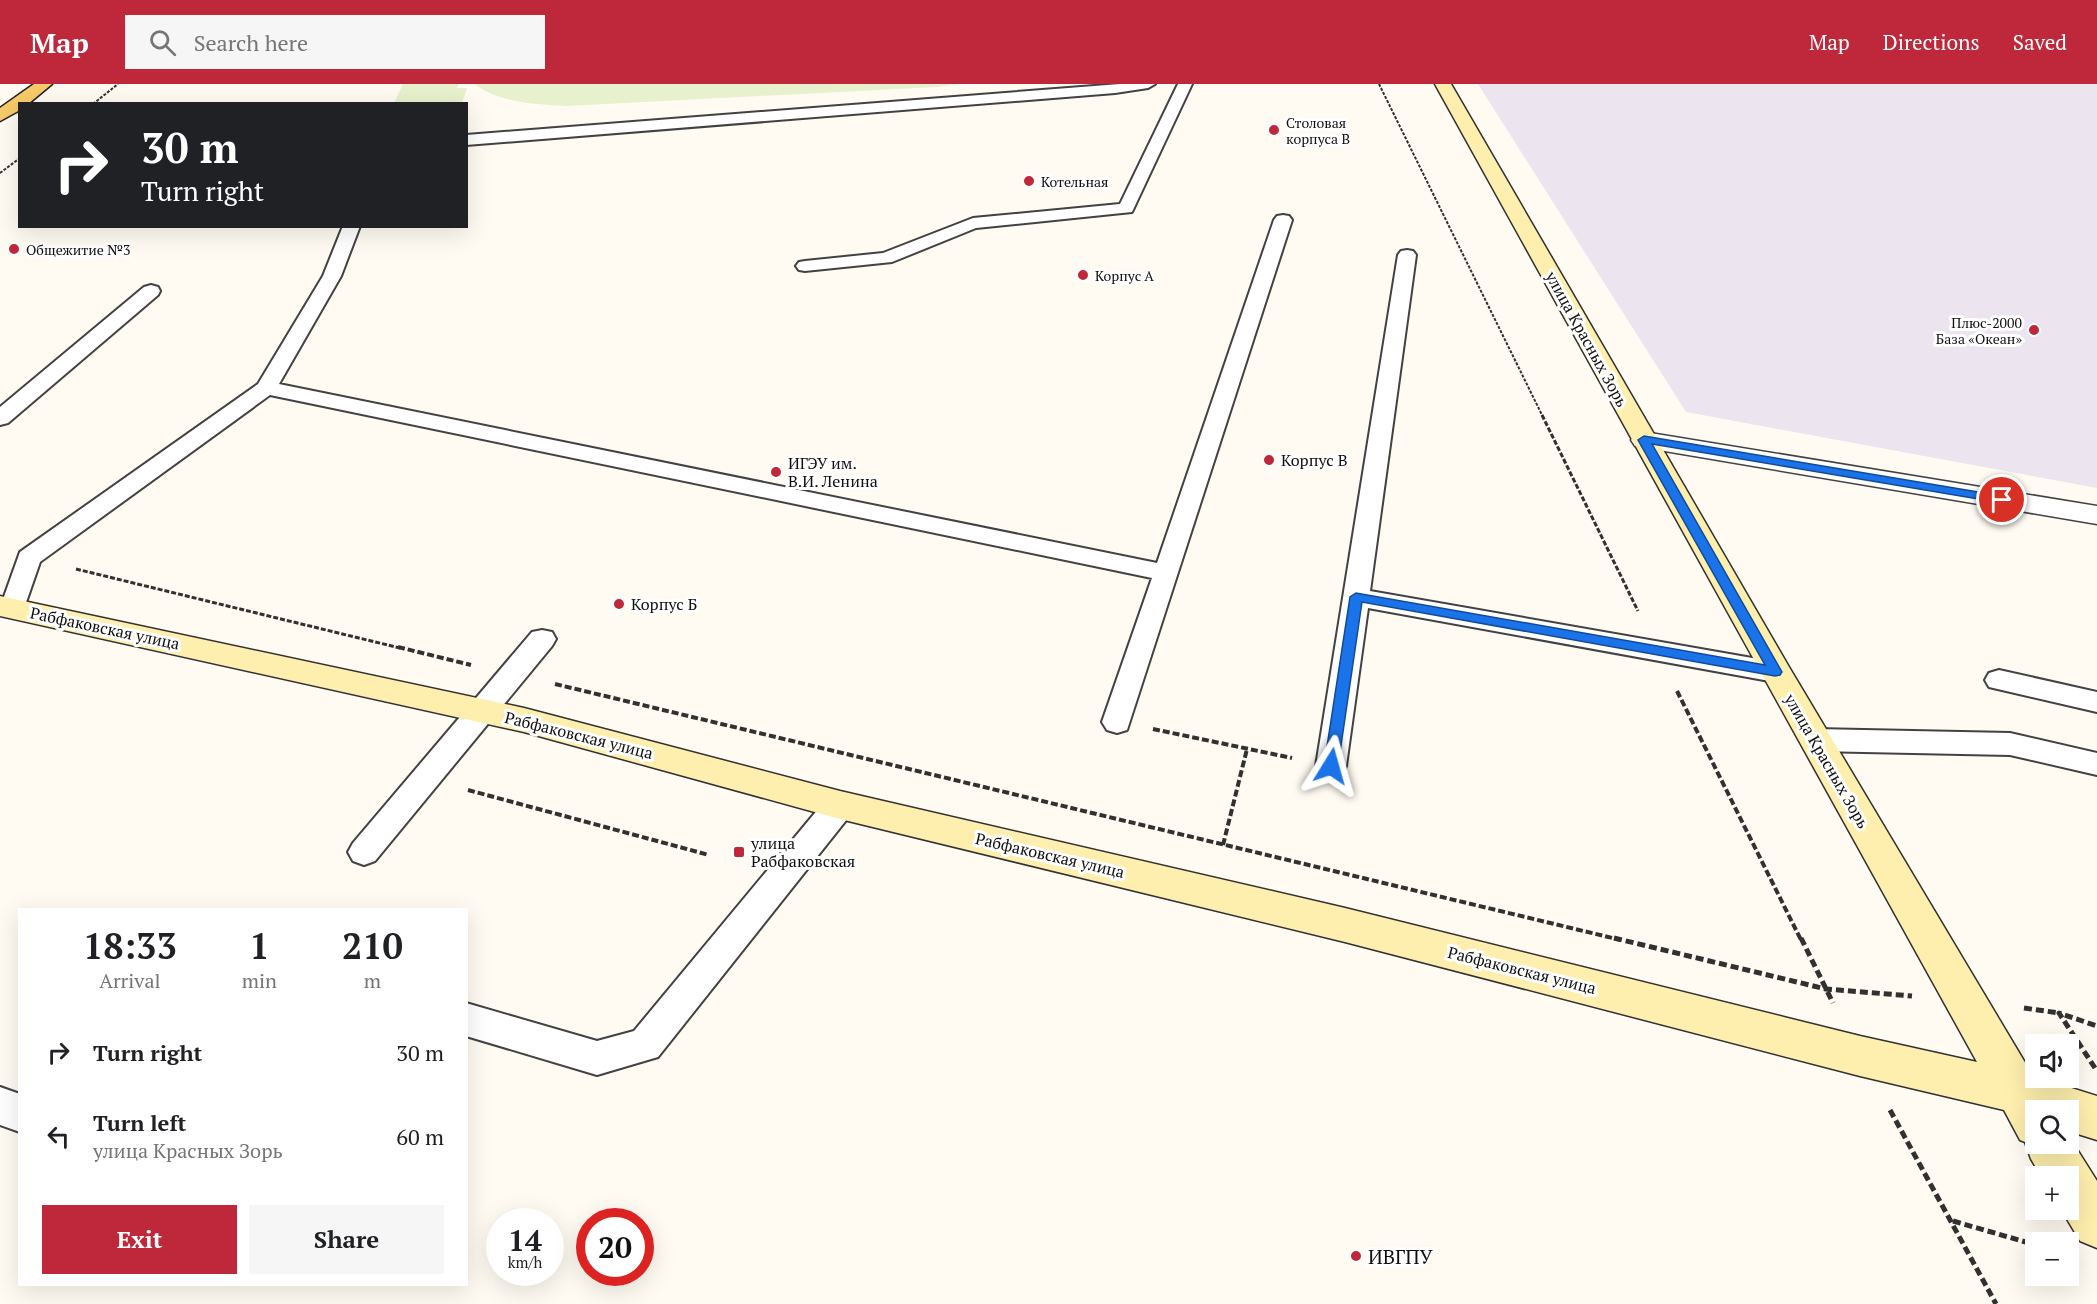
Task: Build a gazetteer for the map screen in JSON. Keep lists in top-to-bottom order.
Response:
{
  "streets": {
    "street": ["улица Красных Зорь", "Рабфаковская улица"]
  },
  "crossings": [
    ["улица Красных Зорь", "Рабфаковская улица"]
  ],
  "places": {
    "other": [
      "Столовая корпуса В",
      "Котельная",
      "Общежитие №3",
      "Корпус А",
      "Плюс-2000 База «Океан»",
      "Корпус В",
      "ИГЭУ им. В.И. Ленина",
      "Корпус Б",
      "ИВГПУ"
    ],
    "transit": ["улица Рабфаковская"]
  },
  "page": {
    "header": "Map",
    "search": "Search here",
    "nav": ["Map", "Directions", "Saved"],
    "turn": ["30 m", "Turn right"],
    "eta": [
      "18:33",
      "Arrival",
      "1",
      "min",
      "210",
      "m"
    ],
    "list": [
      {
        "name": "Turn right",
        "value": "30 m"
      },
      {
        "name": "Turn left",
        "note": "улица Красных Зорь",
        "value": "60 m"
      }
    ],
    "map_buttons": ["+", "−"],
    "buttons": ["Exit", "Share"],
    "speed": "14 km/h",
    "limit": "20"
  }
}
